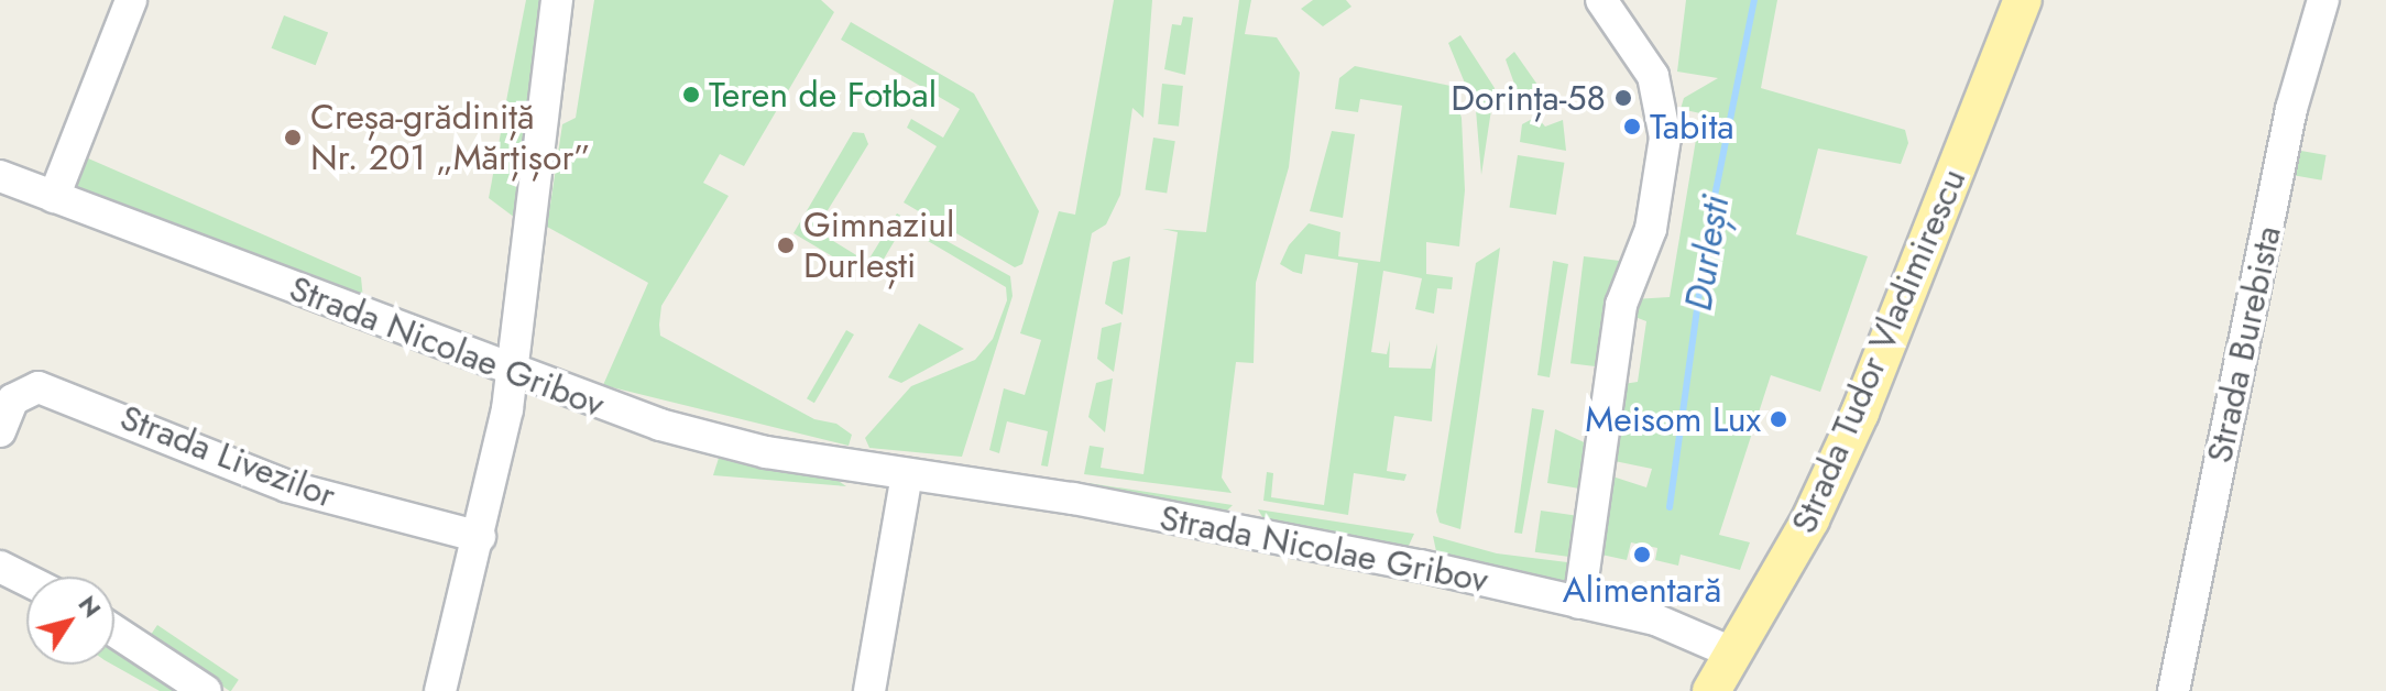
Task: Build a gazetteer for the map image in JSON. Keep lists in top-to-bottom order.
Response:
{
  "streets": {
    "main road": ["Strada Tudor Vladimirescu"],
    "street": ["Strada Burebista", "Strada Nicolae Gribov", "Strada Livezilor"]
  },
  "crossings": [
    ["Strada Nicolae Gribov", "Strada Tudor Vladimirescu"]
  ],
  "water": ["Durlești"],
  "places": [
    "Teren de Fotbal",
    "Dorința-58",
    "Tabita",
    "Creșa-grădiniță Nr. 201 „Mărțișor”",
    "Gimnaziul Durlești",
    "Meisom Lux",
    "Alimentară"
  ],
  "north": "top right"
}
